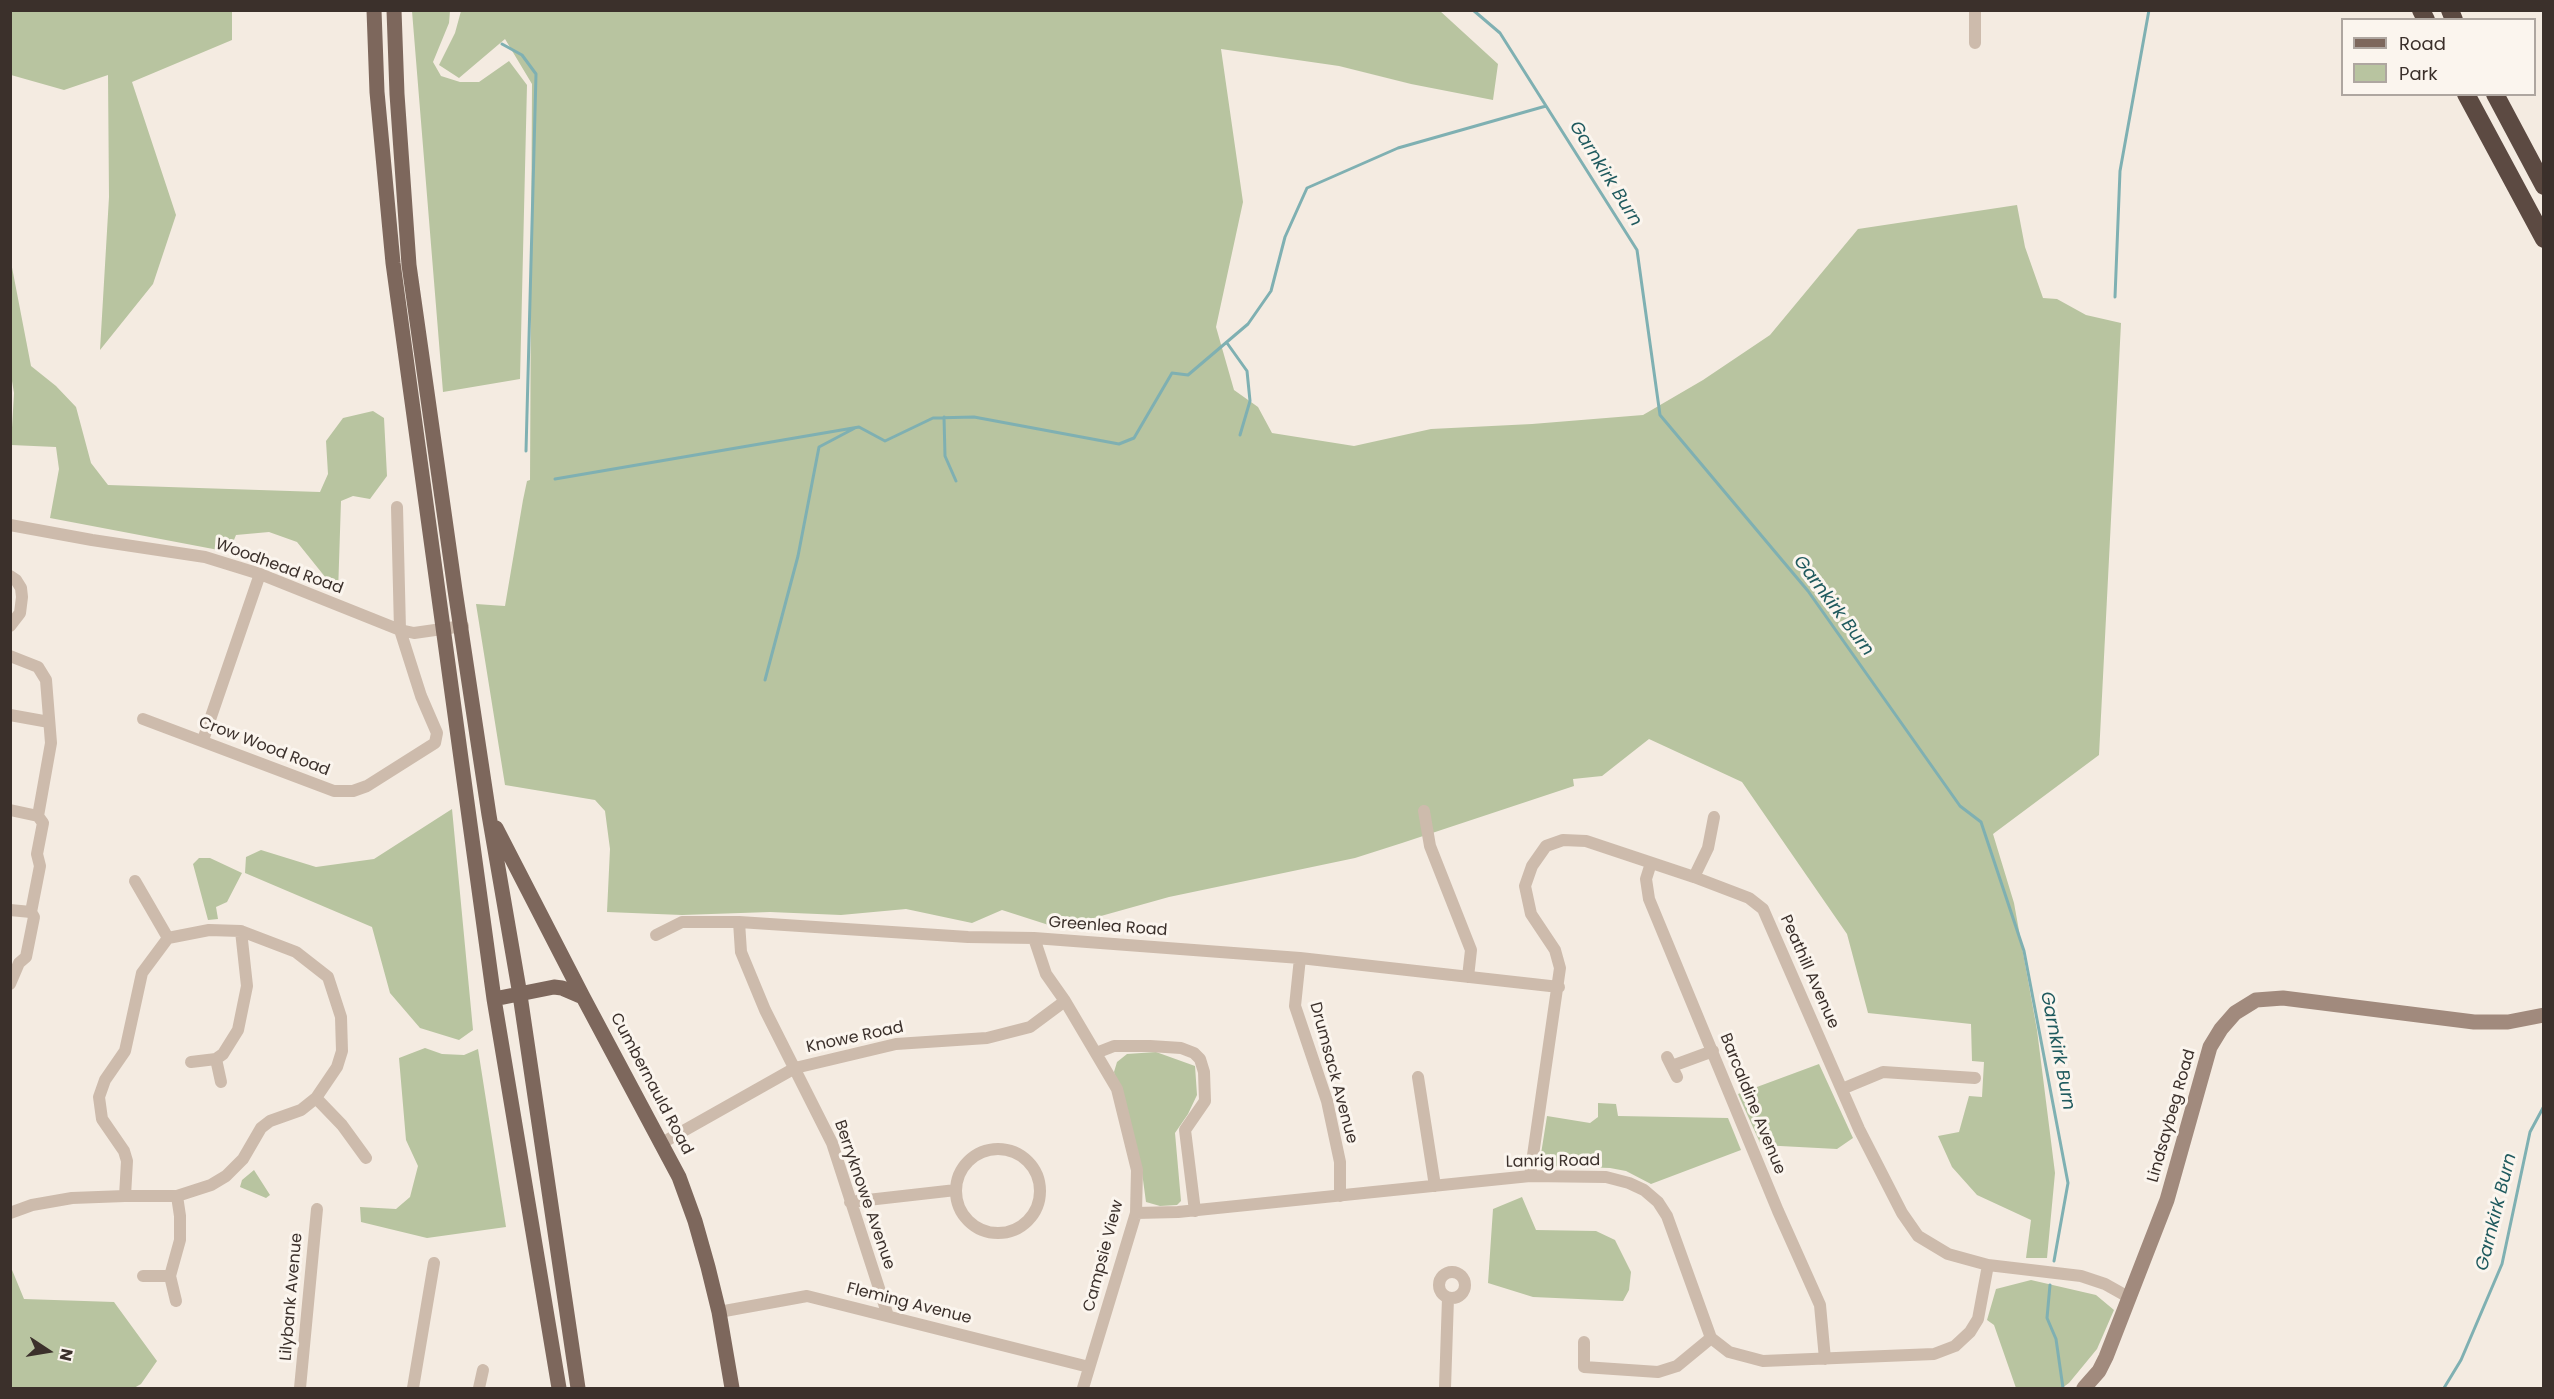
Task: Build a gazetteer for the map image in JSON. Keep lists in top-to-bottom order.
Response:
{
  "streets": {
    "main road": ["Cumbernauld Road", "Lindsaybeg Road"],
    "street": [
      "Woodhead Road",
      "Crow Wood Road",
      "Greenlea Road",
      "Peathill Avenue",
      "Knowe Road",
      "Drumsack Avenue",
      "Barcaldine Avenue",
      "Lanrig Road",
      "Berryknowe Avenue",
      "Campsie View",
      "Lilybank Avenue",
      "Fleming Avenue"
    ]
  },
  "crossings": [
    ["Woodhead Road", "Crow Wood Road"],
    ["Greenlea Road", "Peathill Avenue"],
    ["Greenlea Road", "Drumsack Avenue"],
    ["Greenlea Road", "Berryknowe Avenue"],
    ["Greenlea Road", "Campsie View"],
    ["Peathill Avenue", "Barcaldine Avenue"],
    ["Peathill Avenue", "Lindsaybeg Road"],
    ["Peathill Avenue", "Lanrig Road"],
    ["Knowe Road", "Cumbernauld Road"],
    ["Knowe Road", "Berryknowe Avenue"],
    ["Knowe Road", "Campsie View"],
    ["Drumsack Avenue", "Lanrig Road"],
    ["Cumbernauld Road", "Fleming Avenue"],
    ["Lanrig Road", "Campsie View"],
    ["Berryknowe Avenue", "Fleming Avenue"],
    ["Campsie View", "Fleming Avenue"]
  ],
  "water": ["Garnkirk Burn"],
  "legend": ["Road", "Park"],
  "north": "right"
}
